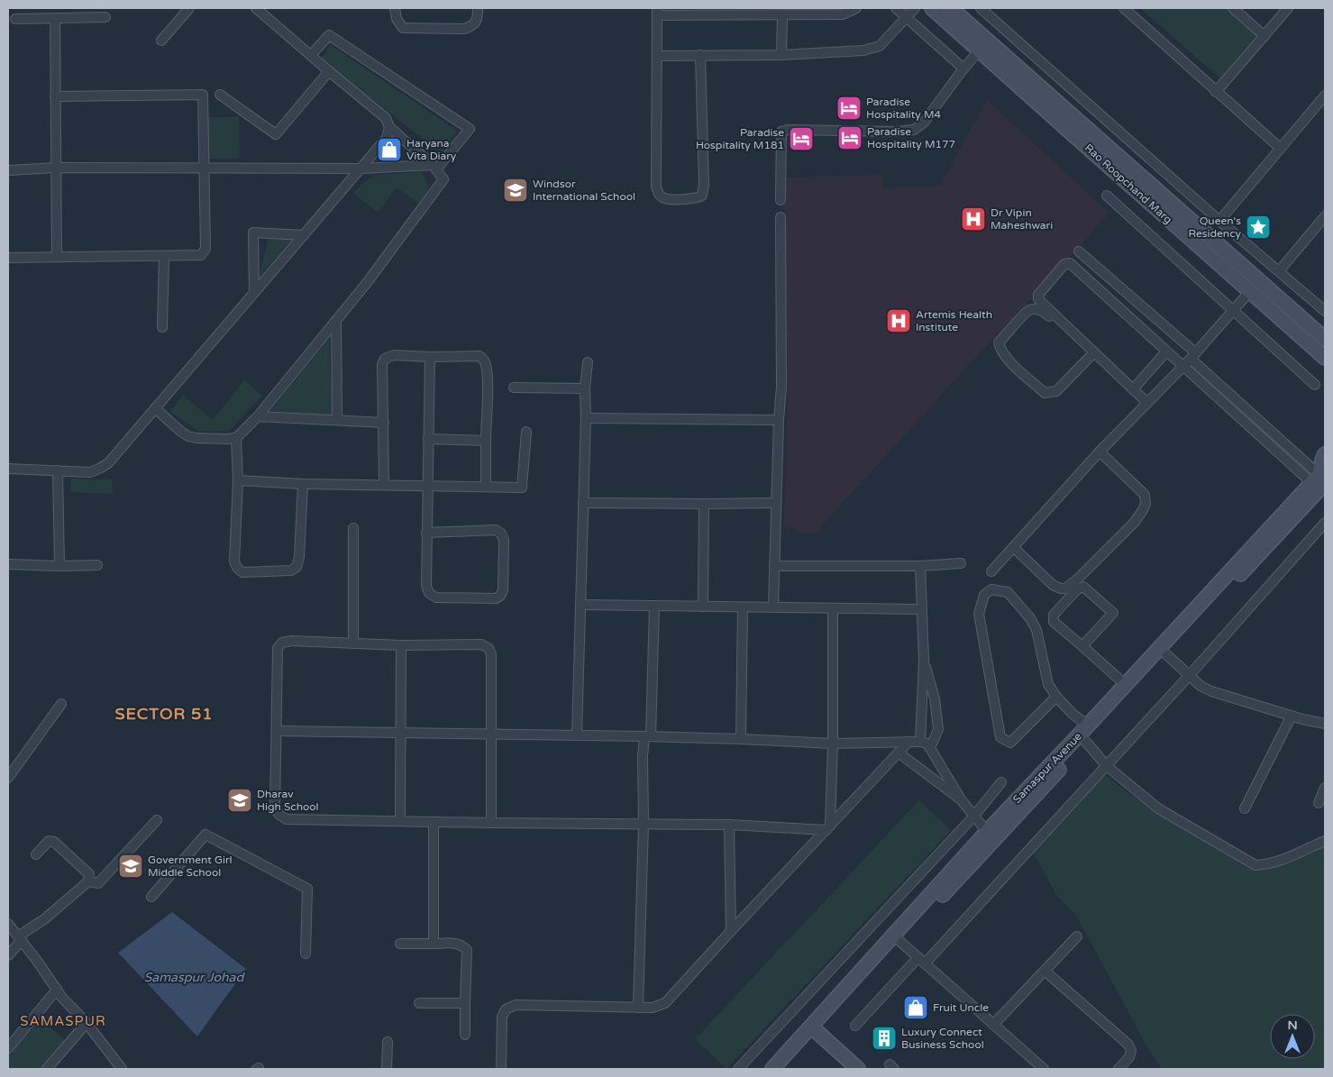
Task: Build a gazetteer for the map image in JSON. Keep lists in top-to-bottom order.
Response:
{
  "streets": {
    "main road": ["Rao Roopchand Marg", "Samaspur Avenue"]
  },
  "districts": ["SECTOR 51", "SAMASPUR"],
  "water": ["Samaspur Johad"],
  "places": {
    "hotel": ["Paradise Hospitality M4", "Paradise Hospitality M177", "Paradise Hospitality M181"],
    "shop": ["Haryana Vita Diary", "Fruit Uncle"],
    "school or university": ["Windsor International School", "Dharav High School", "Government Girl Middle School"],
    "hospital": ["Dr Vipin Maheshwari", "Artemis Health Institute"],
    "place": ["Queen's Residency"],
    "building": ["Luxury Connect Business School"]
  },
  "north": "top"
}
